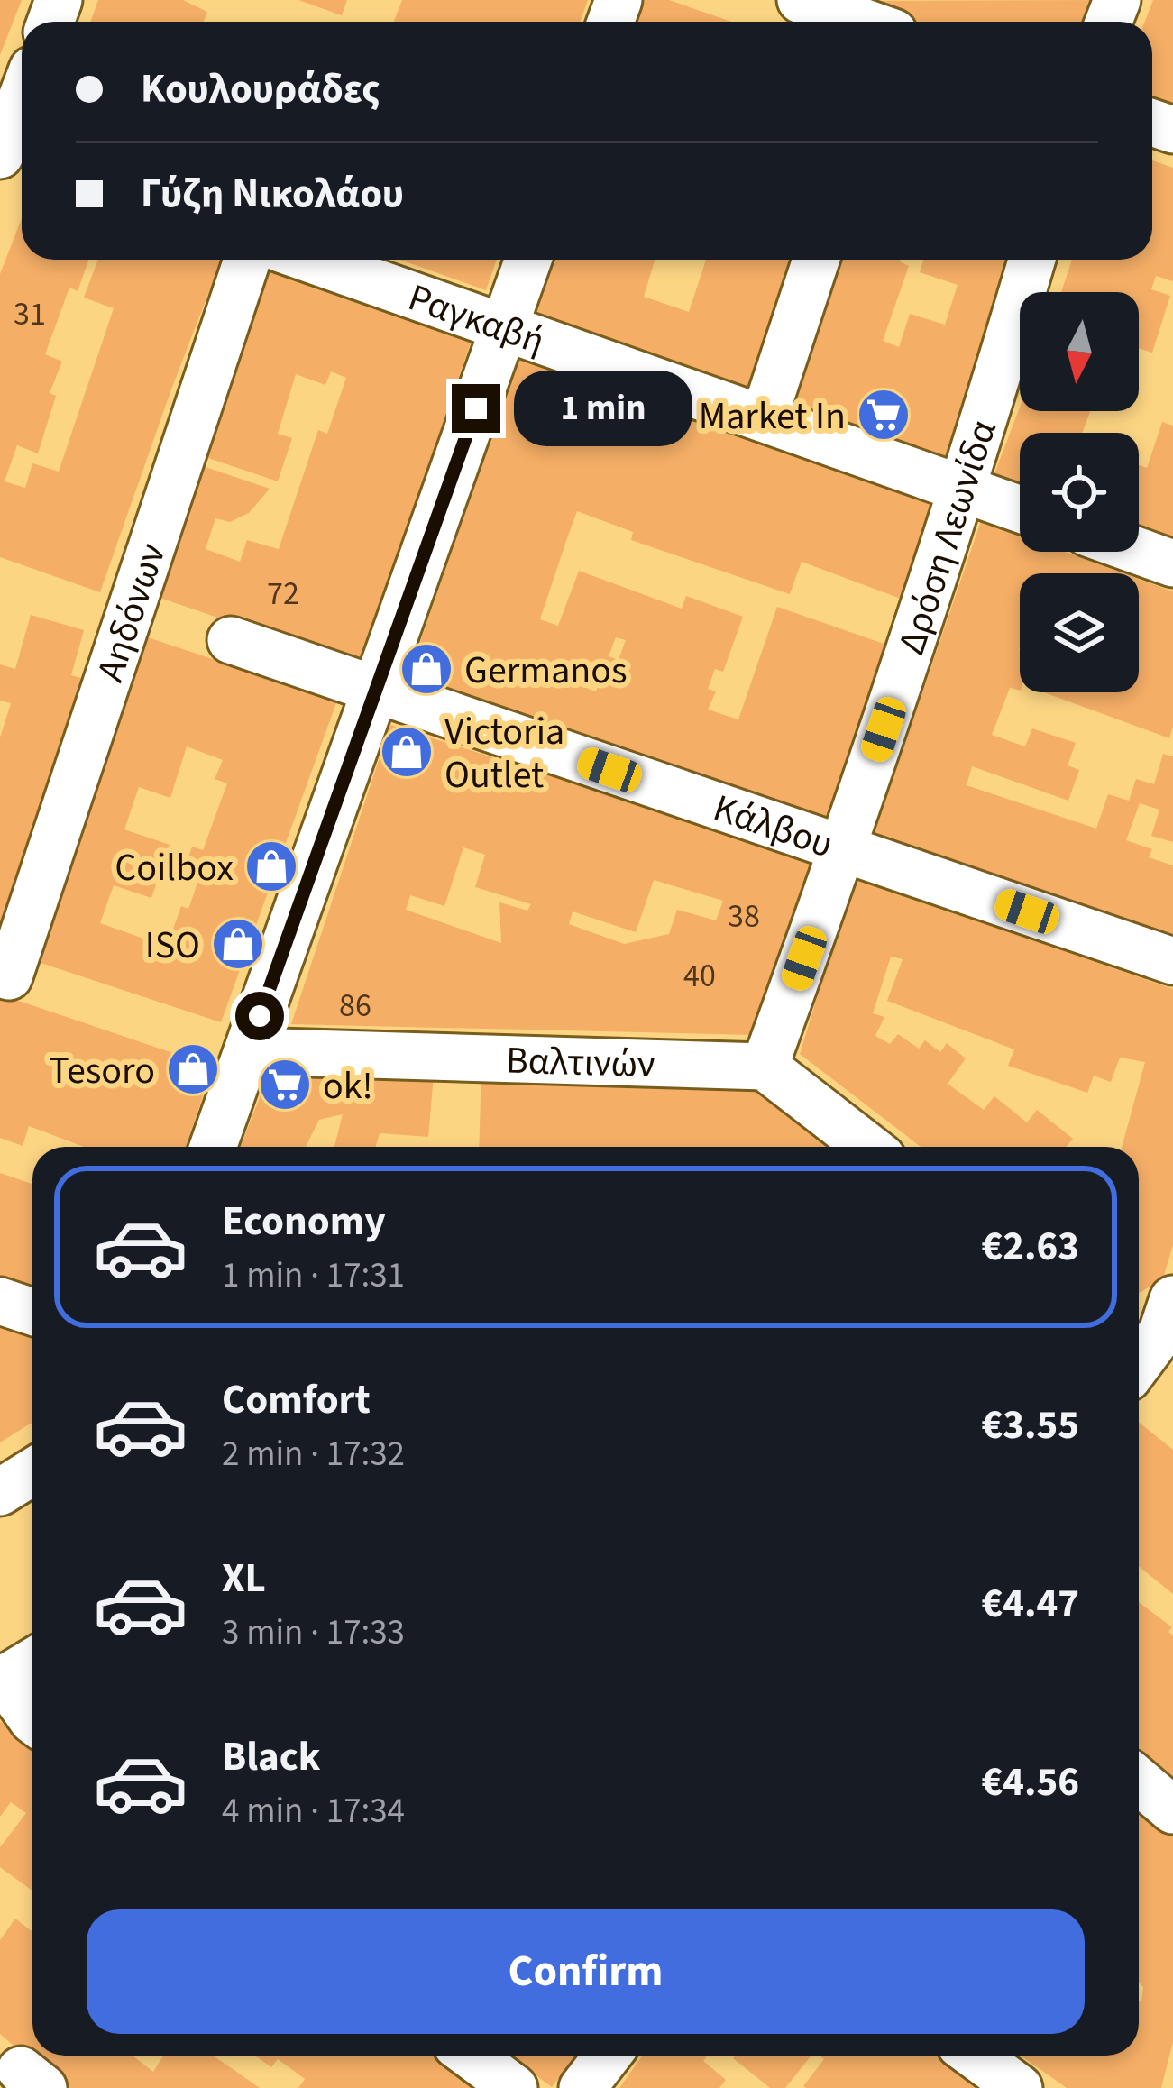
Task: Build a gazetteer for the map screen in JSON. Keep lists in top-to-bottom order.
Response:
{
  "streets": {
    "street": [
      "Ραγκαβή",
      "Δρόση Λεωνίδα",
      "Αηδόνων",
      "Κάλβου",
      "Βαλτινών"
    ]
  },
  "crossings": [
    ["Ραγκαβή", "Δρόση Λεωνίδα"],
    ["Δρόση Λεωνίδα", "Κάλβου"],
    ["Δρόση Λεωνίδα", "Βαλτινών"]
  ],
  "places": {
    "supermarket": ["Market In", "ok!"],
    "shop": [
      "Germanos",
      "Victoria Outlet",
      "Coilbox",
      "ISO",
      "Tesoro"
    ]
  },
  "house_numbers": [
    "31",
    "72",
    "38",
    "40",
    "86"
  ],
  "north": "bottom",
  "page": {
    "banner": ["Κουλουράδες", "Γύζη Νικολάου"],
    "bubble": "1 min",
    "list": [
      {
        "name": "Economy",
        "note": "1 min · 17:31",
        "value": "€2.63"
      },
      {
        "name": "Comfort",
        "note": "2 min · 17:32",
        "value": "€3.55"
      },
      {
        "name": "XL",
        "note": "3 min · 17:33",
        "value": "€4.47"
      },
      {
        "name": "Black",
        "note": "4 min · 17:34",
        "value": "€4.56"
      }
    ],
    "buttons": "Confirm"
  }
}
